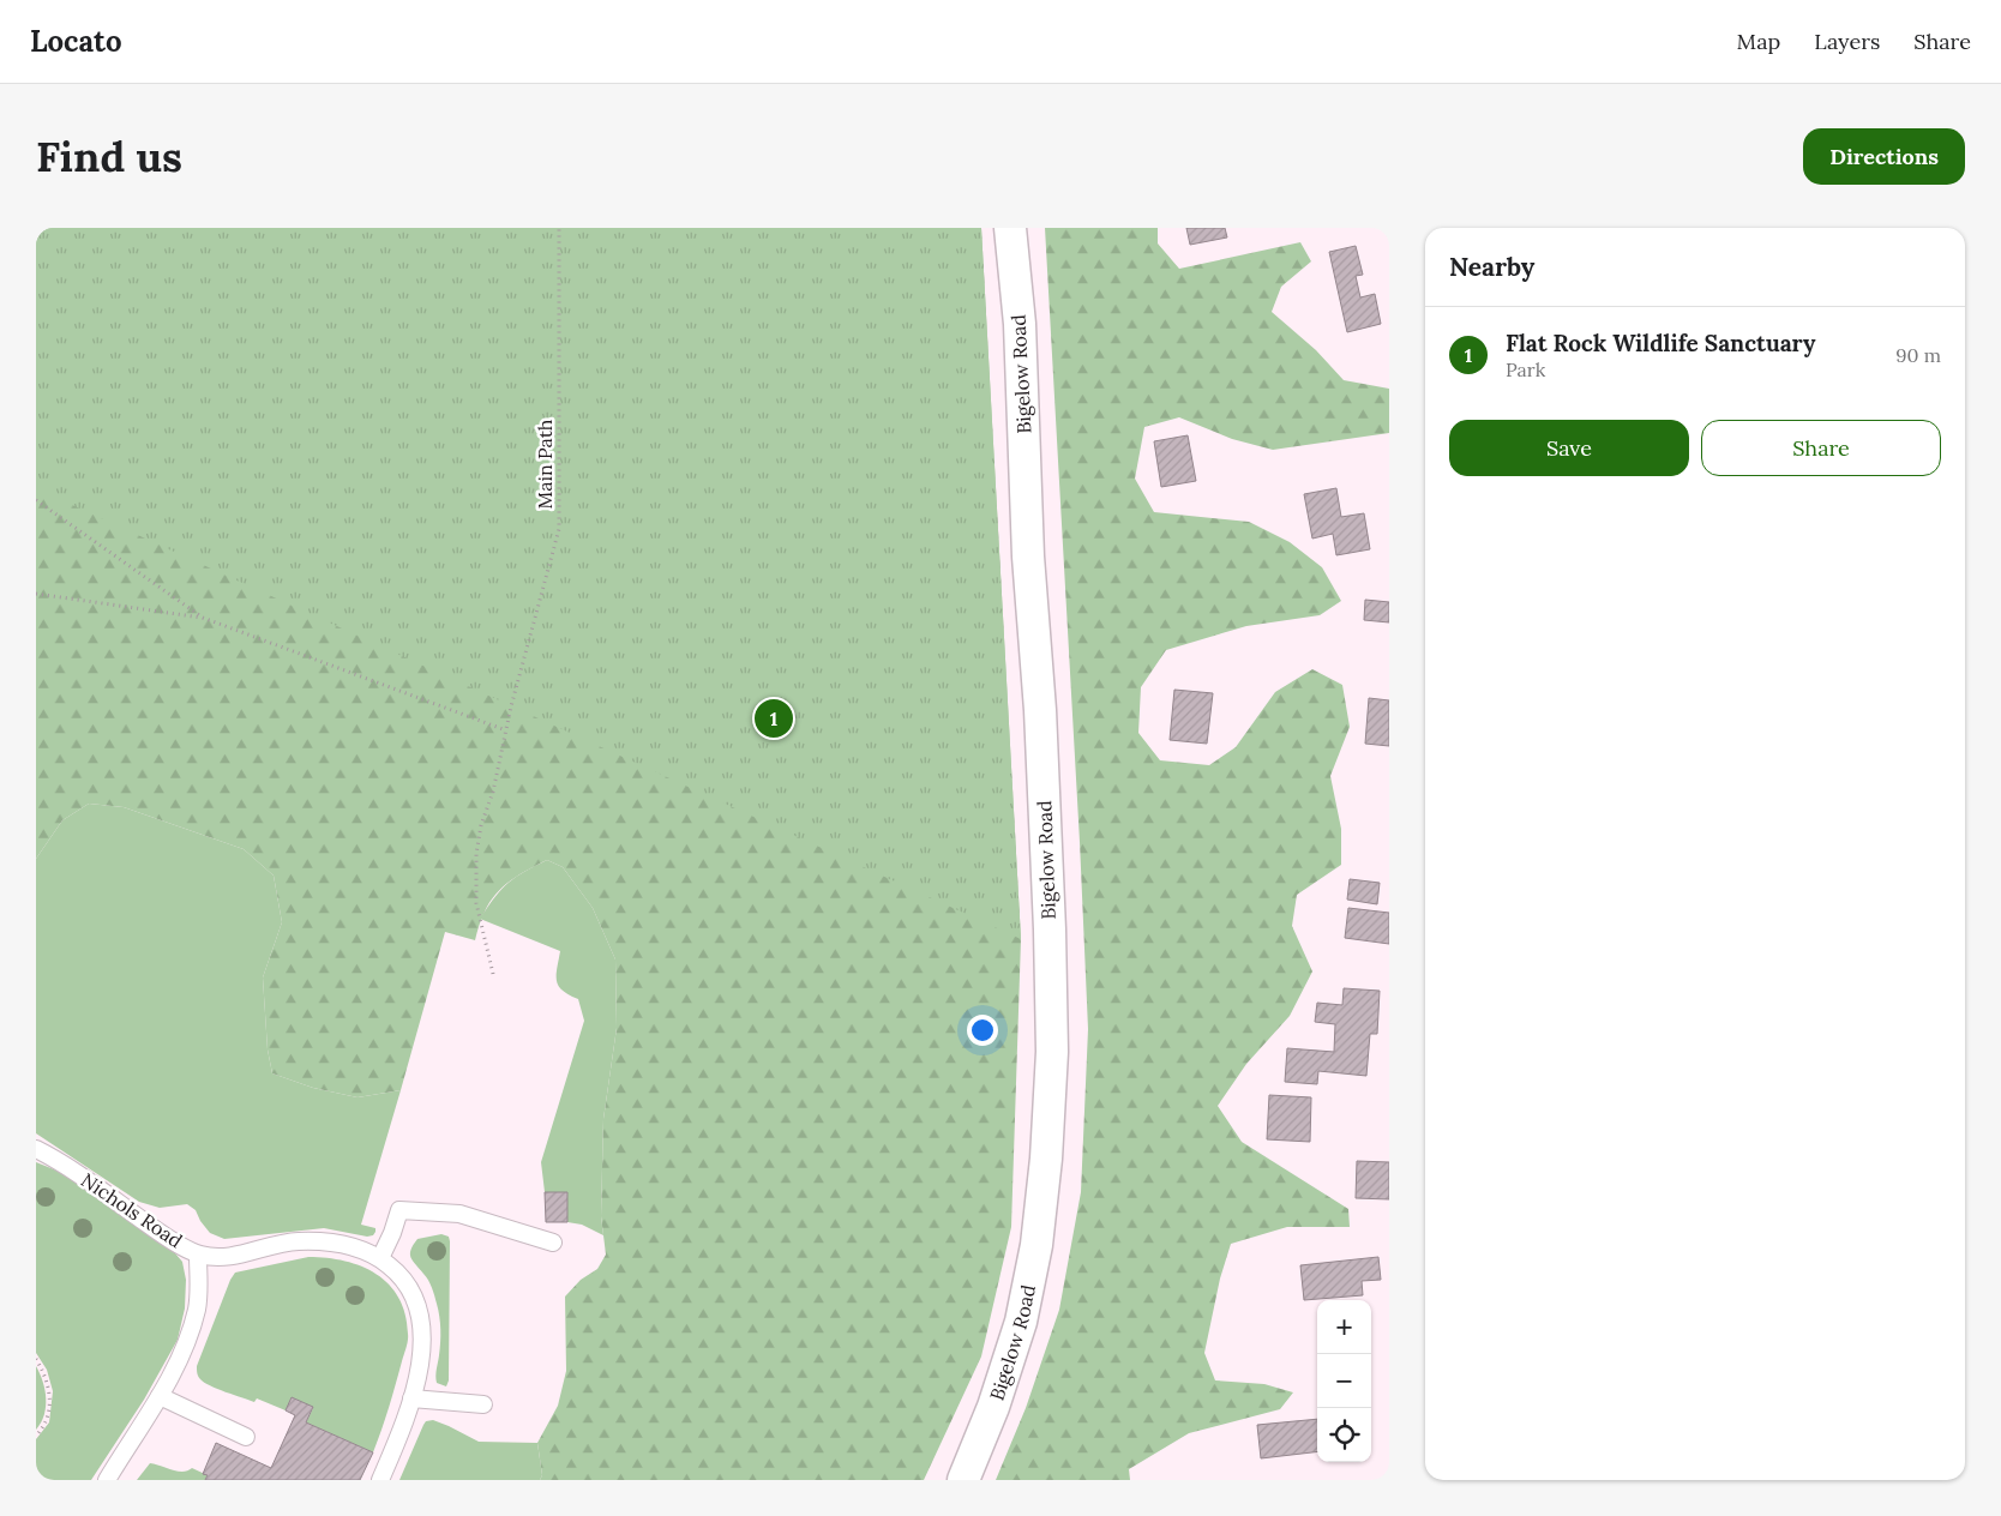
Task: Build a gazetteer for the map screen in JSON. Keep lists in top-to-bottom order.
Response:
{
  "streets": {
    "street": ["Bigelow Road"],
    "lane": ["Nichols Road"],
    "path": ["Main Path"]
  },
  "page": {
    "header": "Locato",
    "nav": ["Map", "Layers", "Share"],
    "buttons": [
      "Directions",
      ["Save", "Share"]
    ],
    "title": "Find us",
    "heading": "Nearby",
    "list": [
      {
        "mark": "1",
        "name": "Flat Rock Wildlife Sanctuary",
        "note": "Park",
        "value": "90 m"
      }
    ],
    "pins": "1",
    "map_buttons": ["+", "−"]
  }
}
